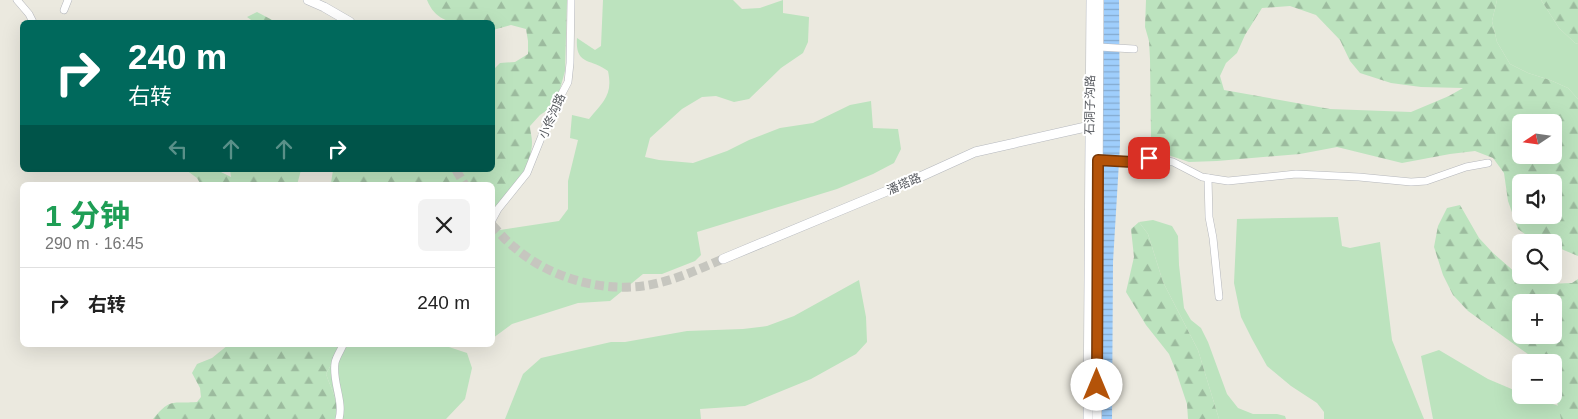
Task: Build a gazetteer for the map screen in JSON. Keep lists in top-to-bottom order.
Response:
{
  "streets": {
    "main road": ["石洞子沟路", "潘塔路"],
    "street": ["小佟沟路"]
  },
  "crossings": [
    ["石洞子沟路", "潘塔路"]
  ],
  "north": "left",
  "page": {
    "turn": ["240 m", "右转"],
    "map_buttons": ["+", "−"],
    "heading": ["1 分钟", "290 m · 16:45"],
    "list": [
      {
        "name": "右转",
        "value": "240 m"
      }
    ]
  }
}
